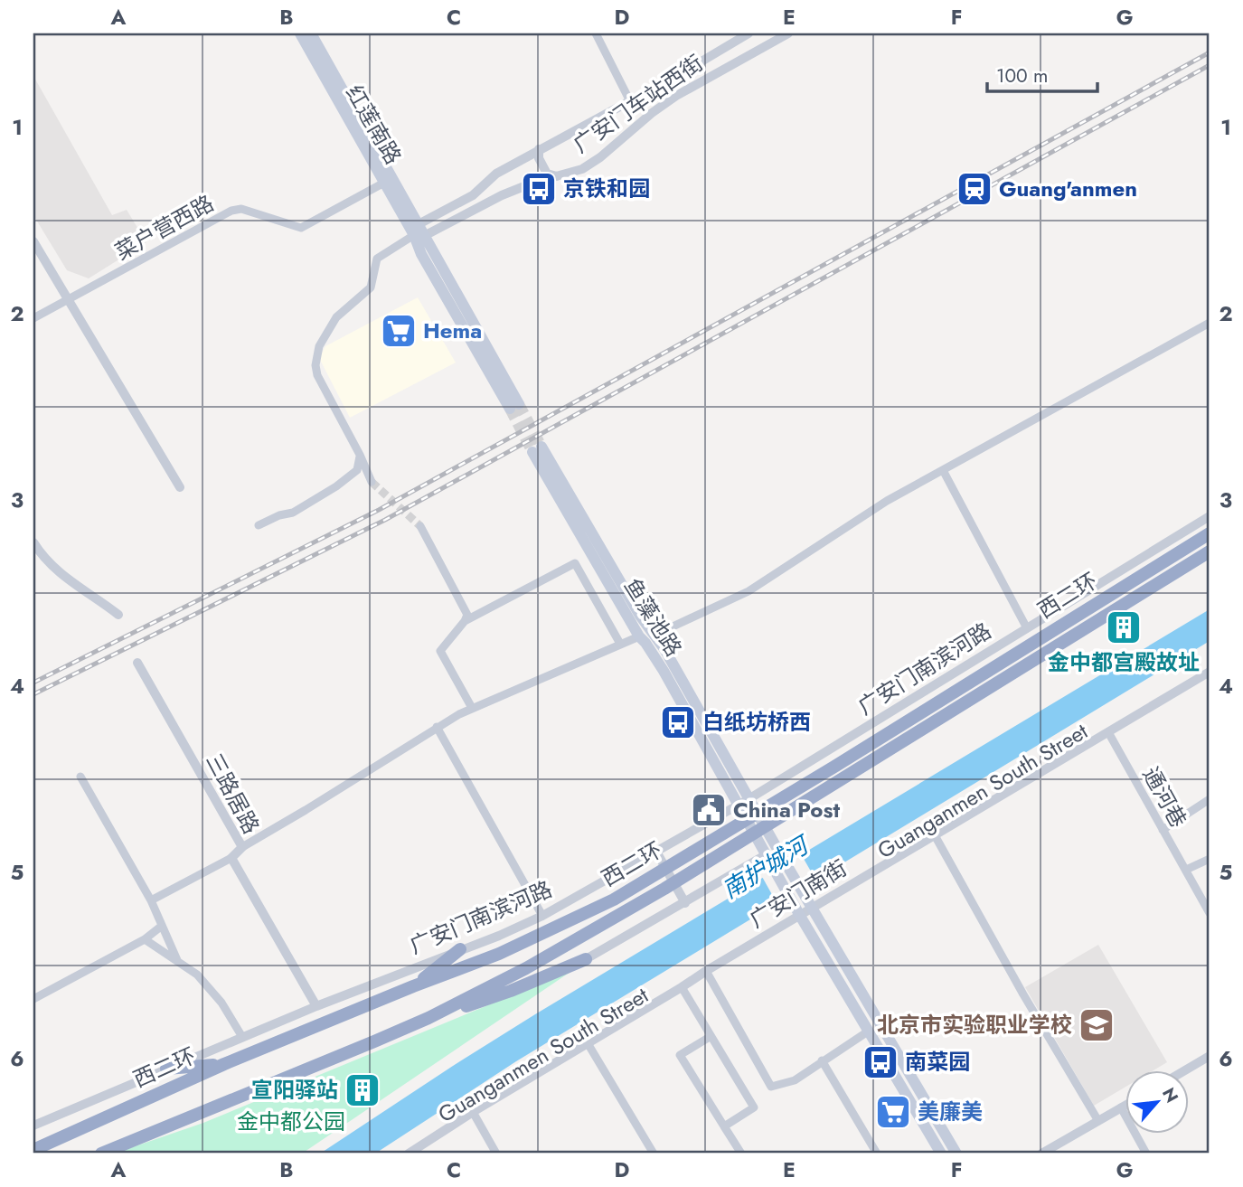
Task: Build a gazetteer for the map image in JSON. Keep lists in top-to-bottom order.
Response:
{
  "streets": {
    "highway": ["西二环"],
    "main road": ["红莲南路", "鱼藻池路"],
    "street": [
      "广安门车站西街",
      "菜户营西路",
      "广安门南滨河路",
      "Guanganmen South Street",
      "三路居路",
      "通河巷",
      "广安门南街"
    ]
  },
  "crossings": [
    ["广安门车站西街", "红莲南路"],
    ["红莲南路", "菜户营西路"],
    ["鱼藻池路", "广安门南滨河路"],
    ["广安门南滨河路", "三路居路"],
    ["Guanganmen South Street", "通河巷"],
    ["Guanganmen South Street", "广安门南街"]
  ],
  "water": ["南护城河"],
  "parks": ["金中都公园"],
  "places": {
    "bus stop": ["京铁和园", "白纸坊桥西", "南菜园"],
    "station": ["Guang'anmen"],
    "supermarket": ["Hema", "美廉美"],
    "building": ["金中都宫殿故址", "宣阳驿站"],
    "public building": ["China Post"],
    "school or university": ["北京市实验职业学校"]
  },
  "scale_bar": "100 m",
  "north": "top right",
  "grid": {
    "columns": [
      "A",
      "B",
      "C",
      "D",
      "E",
      "F",
      "G"
    ],
    "rows": [
      "1",
      "2",
      "3",
      "4",
      "5",
      "6"
    ]
  }
}
